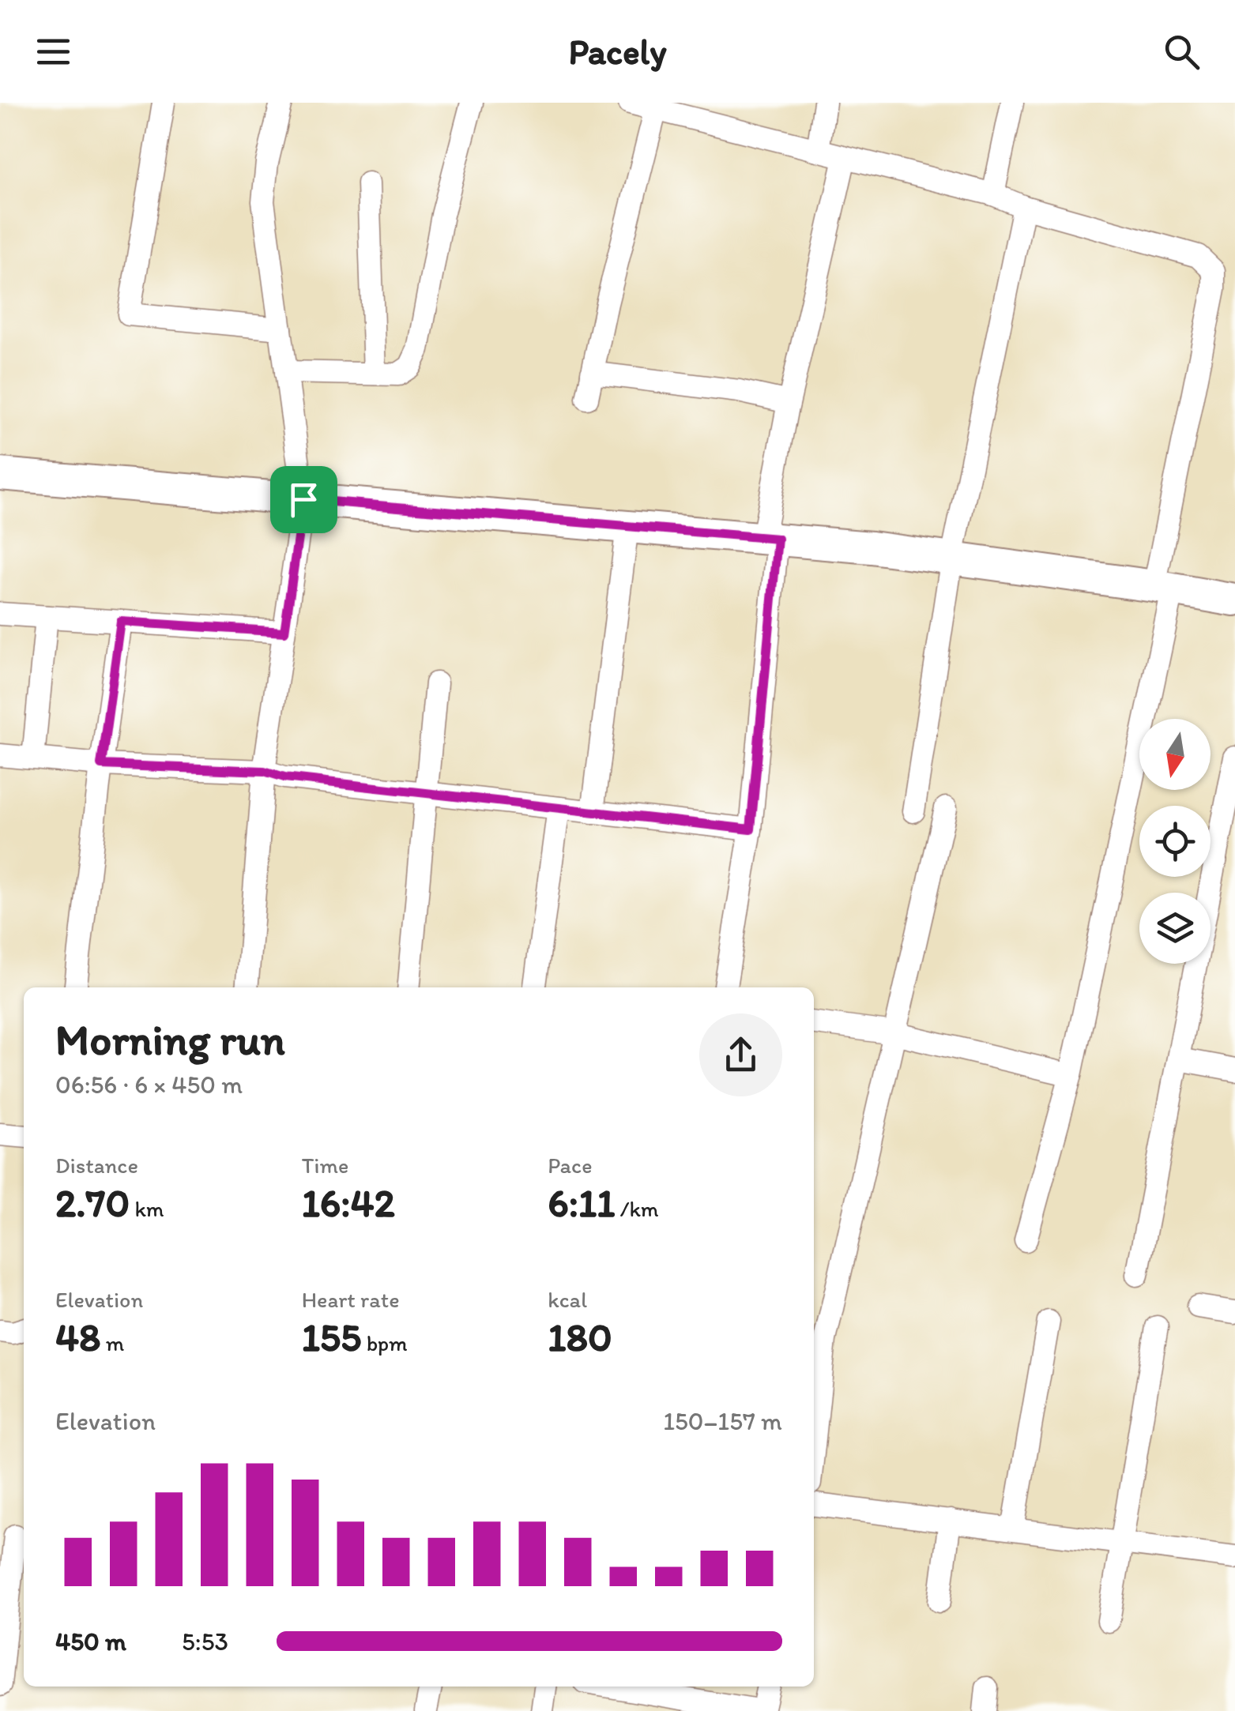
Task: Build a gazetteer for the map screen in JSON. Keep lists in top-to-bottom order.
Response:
{
  "north": "bottom",
  "page": {
    "header": "Pacely",
    "heading": ["Morning run", "06:56 · 6 × 450 m"],
    "stats": [
      ["Distance", "2.70 km"],
      ["Time", "16:42"],
      ["Pace", "6:11 /km"],
      ["Elevation", "48 m"],
      ["Heart rate", "155 bpm"],
      ["kcal", "180"]
    ],
    "chart": ["Elevation", "150–157 m"],
    "list": [
      {
        "name": "450 m",
        "note": "5:53"
      }
    ]
  }
}
